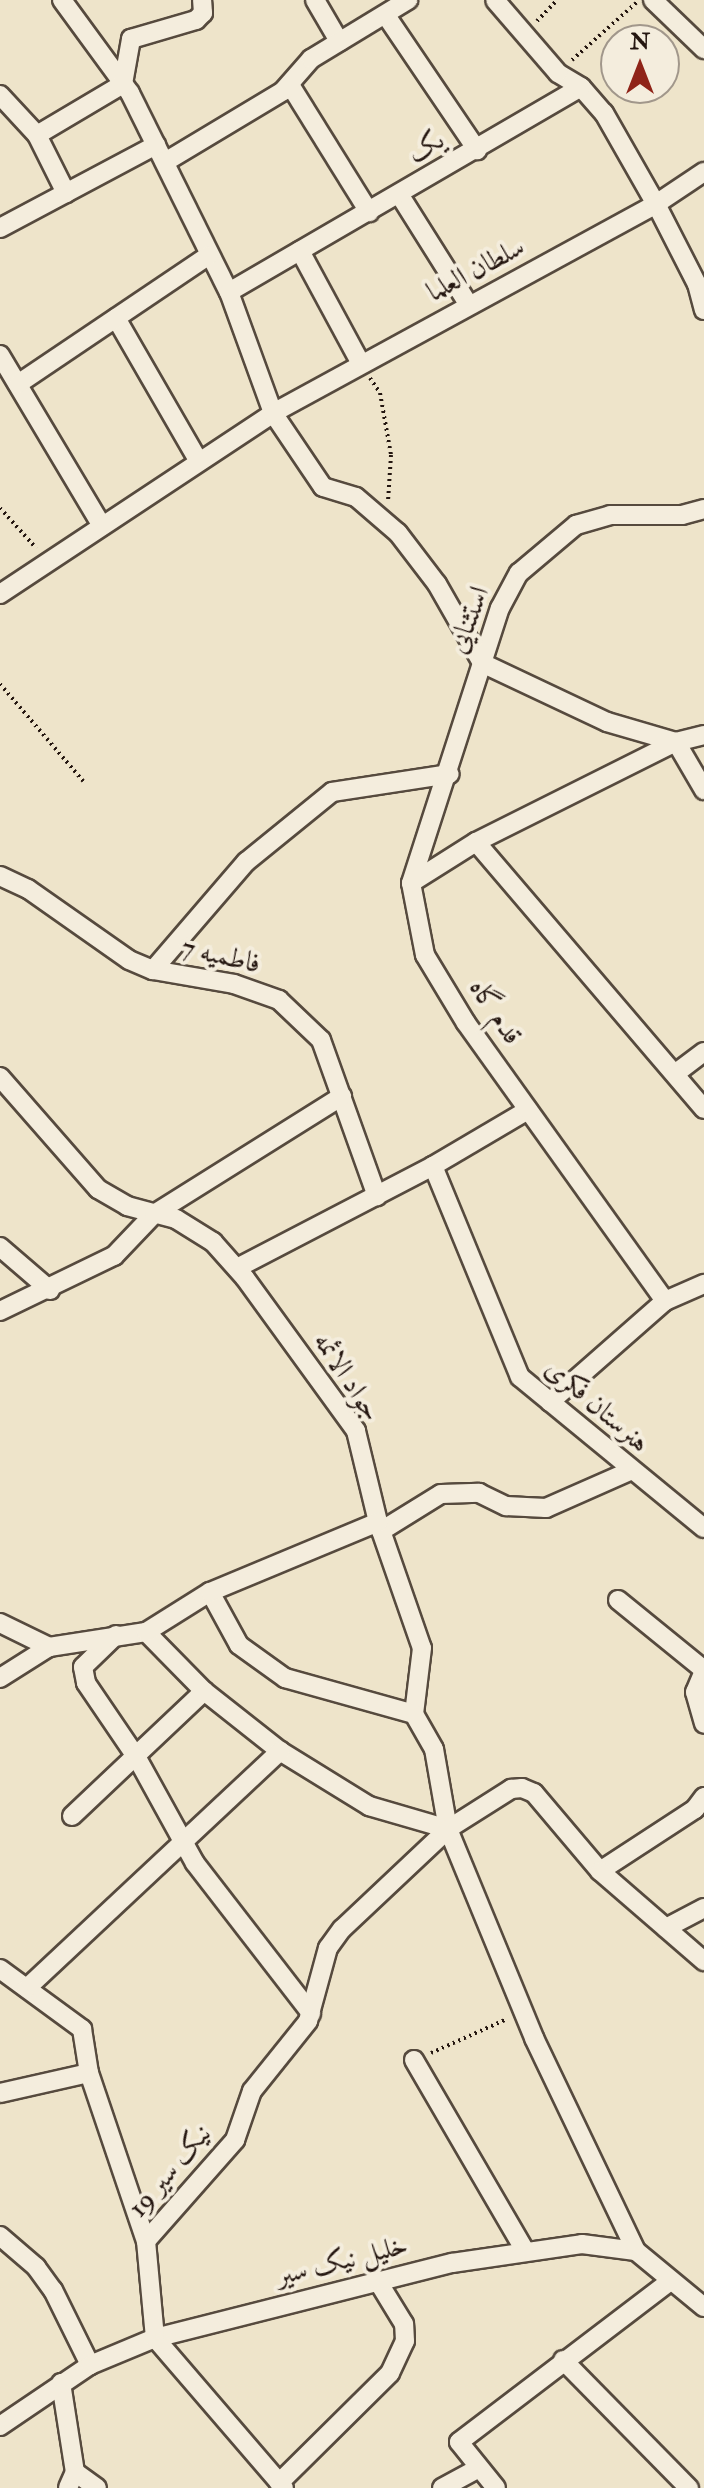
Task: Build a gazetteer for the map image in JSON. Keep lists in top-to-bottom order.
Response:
{
  "streets": {
    "street": [
      "یک",
      "سلطان العلما",
      "استثنایی",
      "فاطمیه 7",
      "قدم گاه",
      "جواد الائمه",
      "هنرستان فکری",
      "نیک سیر 19",
      "خلیل نیک سیر"
    ]
  },
  "crossings": [
    ["استثنایی", "قدم گاه"],
    ["نیک سیر 19", "خلیل نیک سیر"]
  ],
  "north": "top"
}
